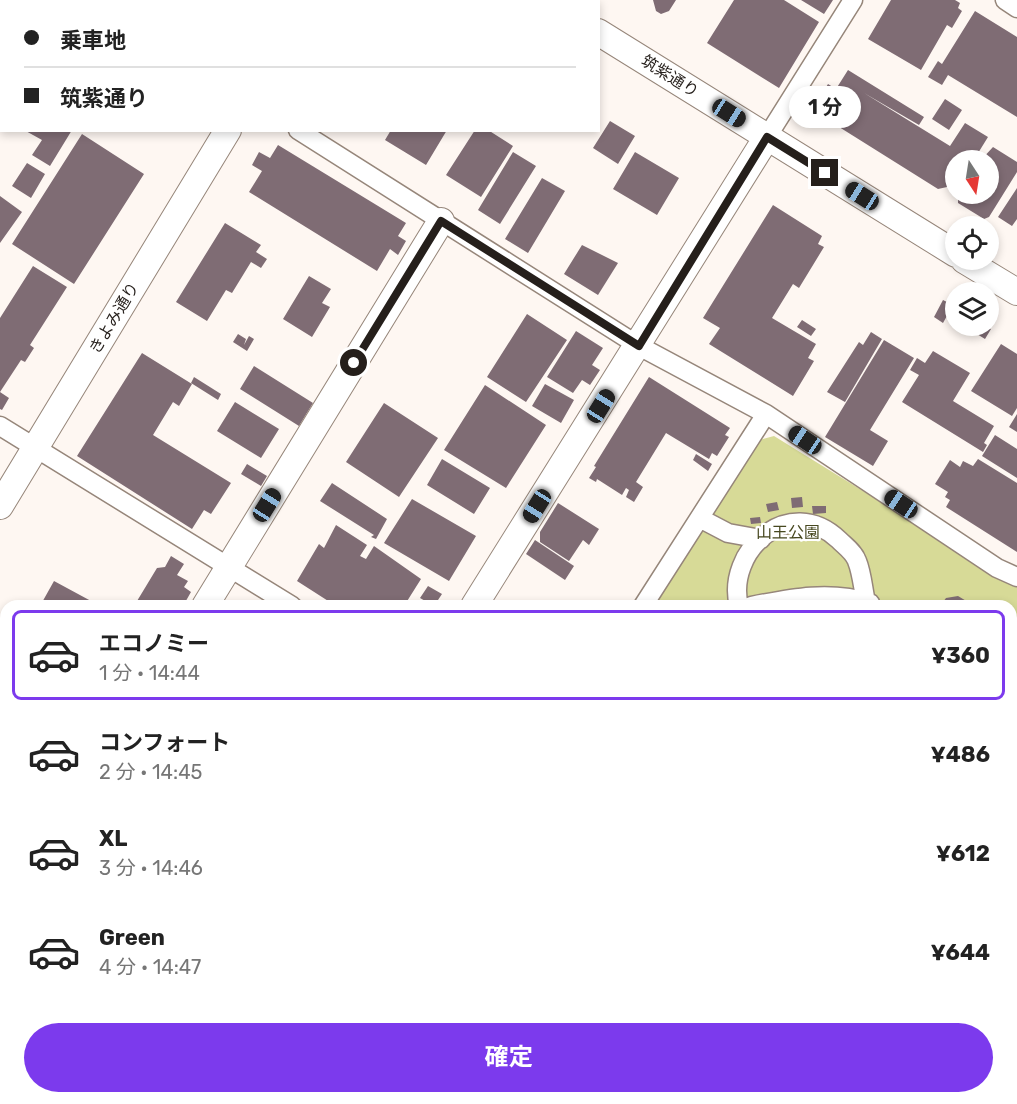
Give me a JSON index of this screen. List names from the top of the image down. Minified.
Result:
{"streets":{"street":["筑紫通り","きよみ通り"]},"parks":["山王公園"],"north":"bottom","page":{"banner":["乗車地","筑紫通り"],"bubble":"1 分","list":[{"name":"エコノミー","note":"1 分 · 14:44","value":"¥360"},{"name":"コンフォート","note":"2 分 · 14:45","value":"¥486"},{"name":"XL","note":"3 分 · 14:46","value":"¥612"},{"name":"Green","note":"4 分 · 14:47","value":"¥644"}],"buttons":"確定"}}
